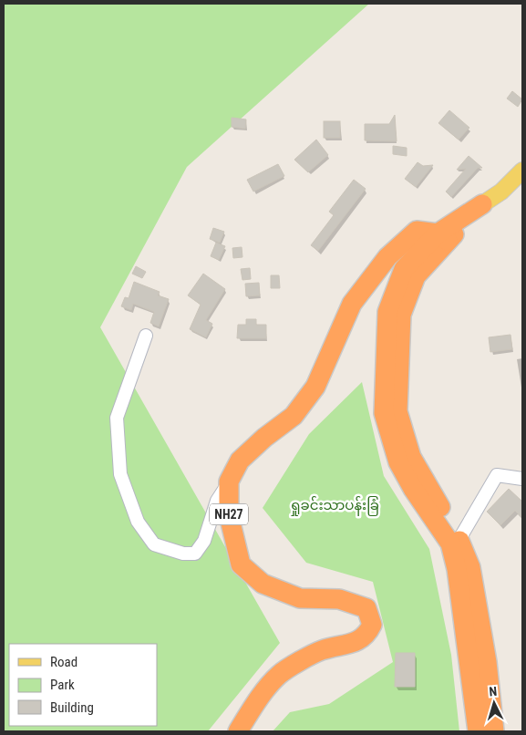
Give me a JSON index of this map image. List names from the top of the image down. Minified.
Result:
{"streets":{"highway":["NH27"]},"parks":["ရှုခင်းသာပန်းခြံ"],"legend":["Road","Park","Building"],"north":"top"}
